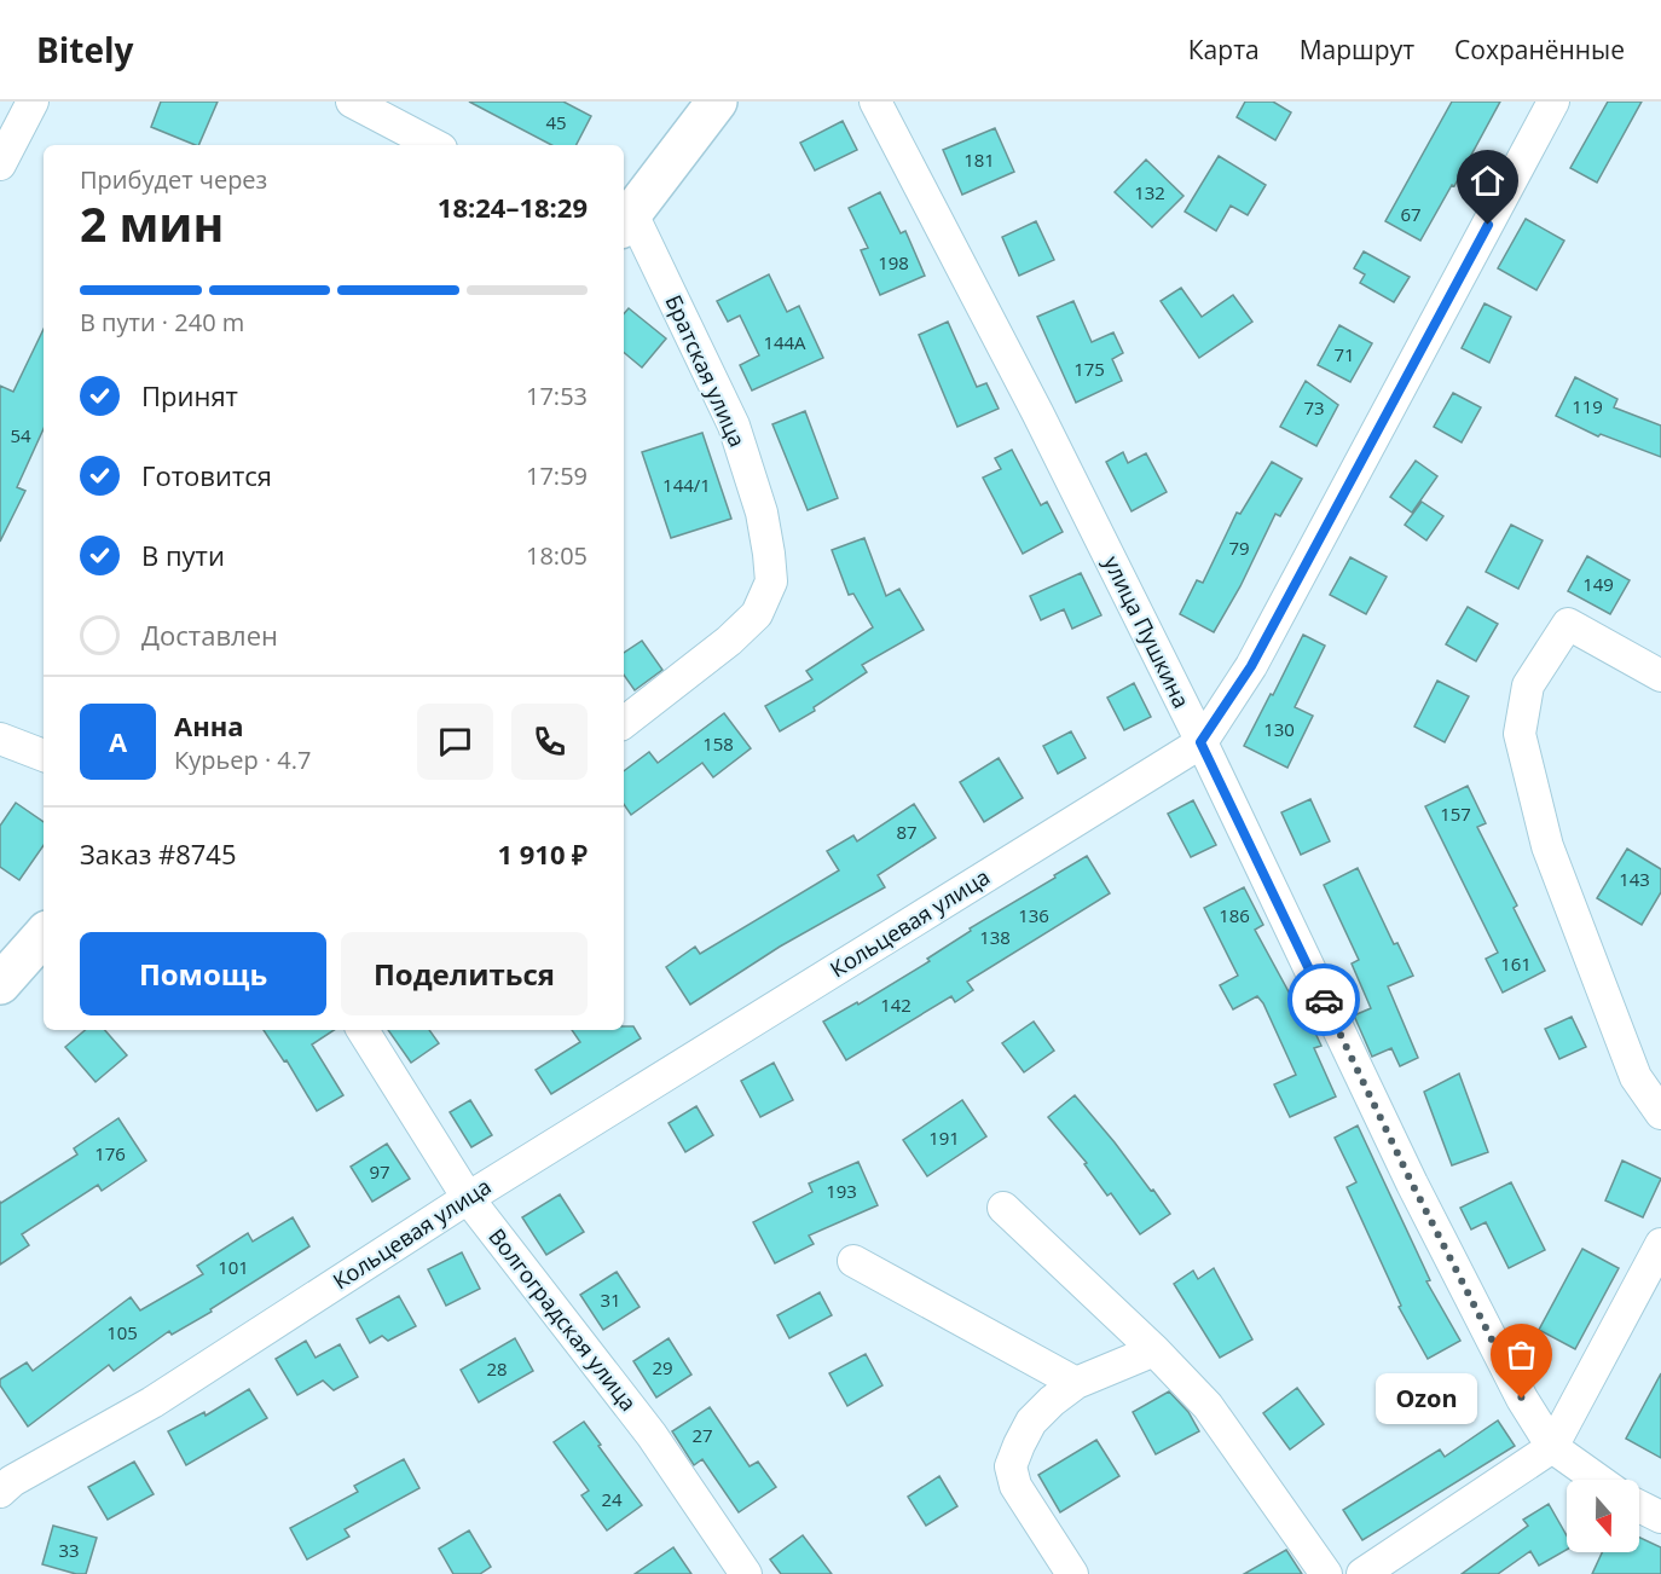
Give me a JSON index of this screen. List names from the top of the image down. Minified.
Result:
{"streets":{"main road":["Братская улица"],"street":["улица Пушкина","Кольцевая улица","Волгоградская улица"]},"crossings":[["улица Пушкина","Кольцевая улица"],["Кольцевая улица","Волгоградская улица"]],"places":["Ozon"],"house_numbers":["45","181","132","67","198","144А","71","175","119","73","54","144/1","79","149","130","158","157","87","143","136","186","138","161","142","191","176","97","193","101","31","105","29","28","27","24","33"],"north":"bottom","page":{"header":"Bitely","nav":["Карта","Маршрут","Сохранённые"],"heading":["2 мин","Прибудет через","18:24–18:29"],"panel":["Анна","Курьер · 4.7","Заказ #8745","1 910 ₽"],"bar":"В пути · 240 m","list":[["Принят","17:53"],["Готовится","17:59"],["В пути","18:05"],"Доставлен"],"round":"А","buttons":["Помощь","Поделиться"],"bubble":"Ozon"}}
